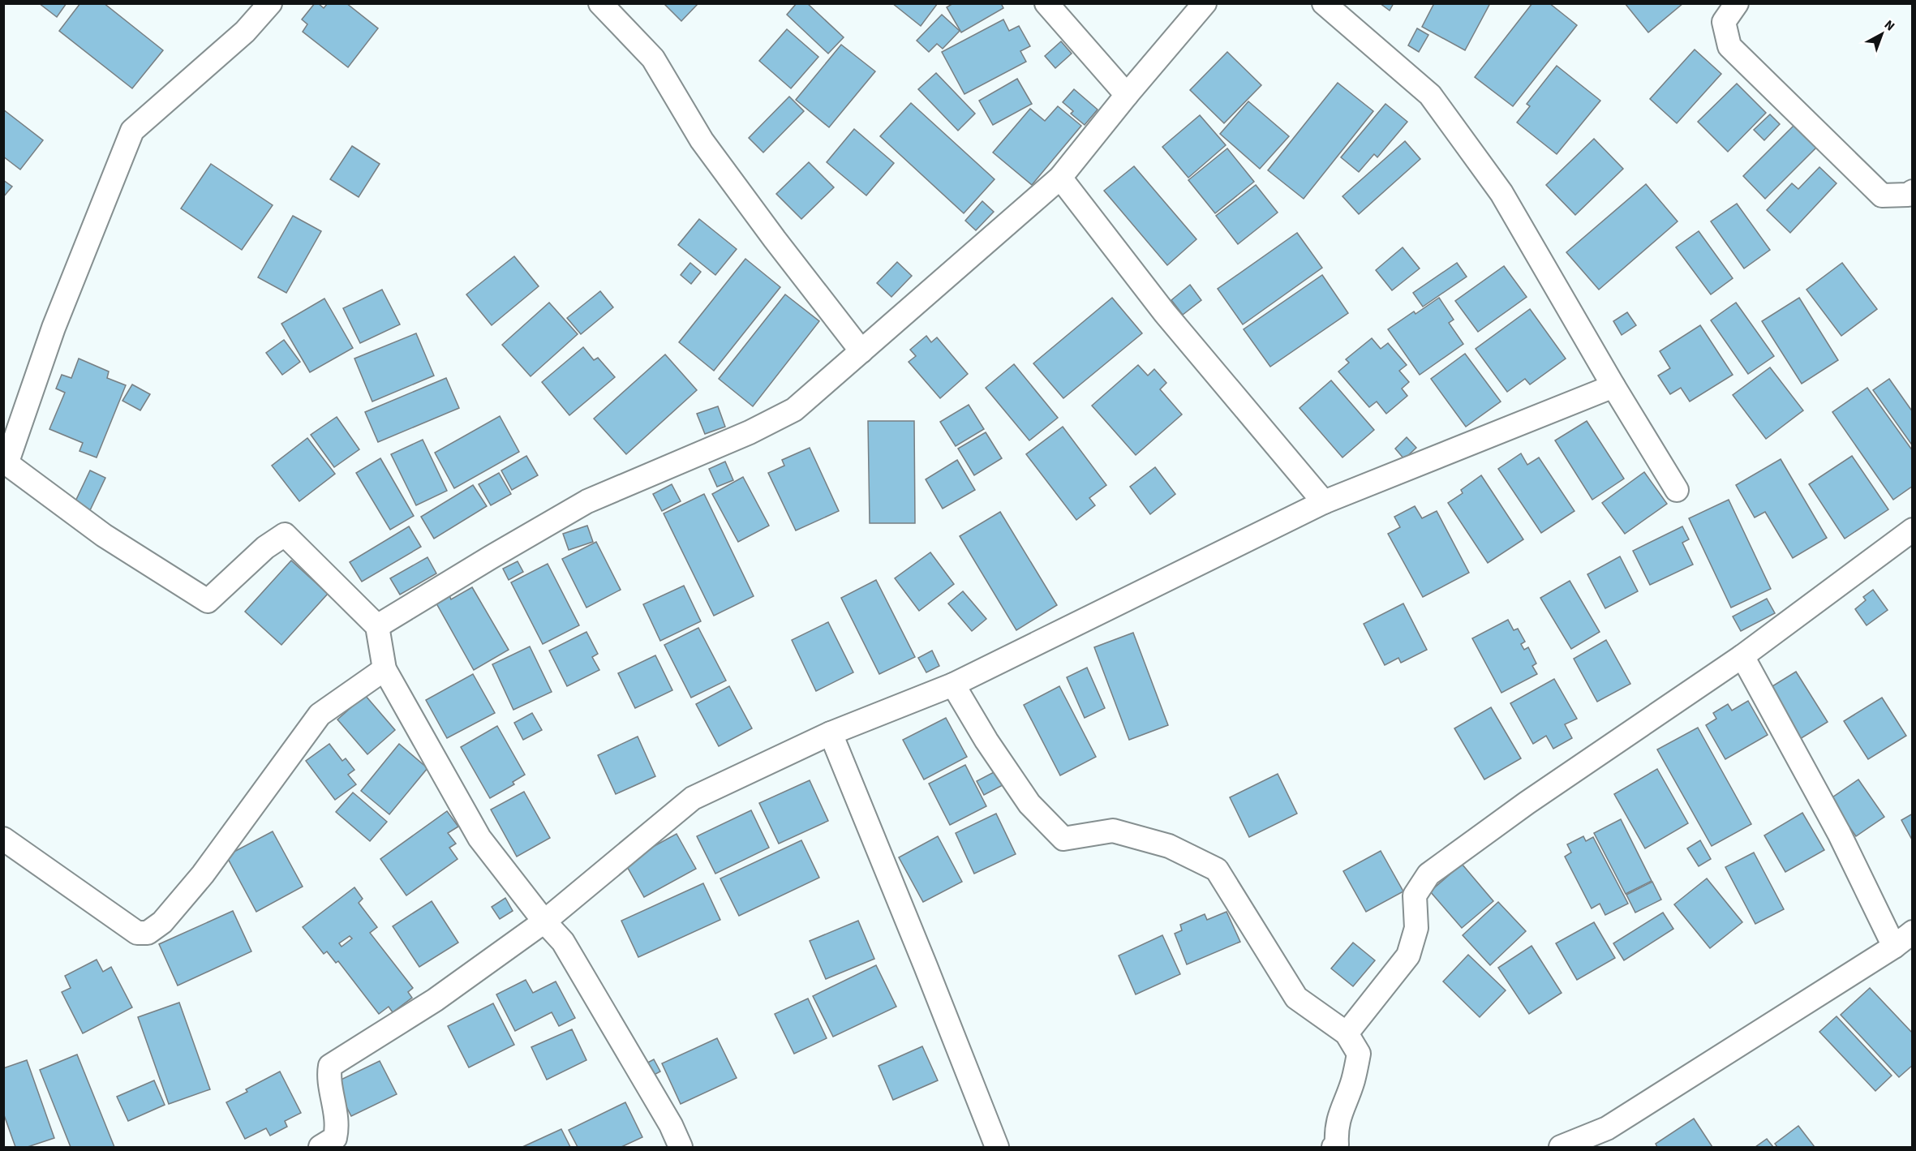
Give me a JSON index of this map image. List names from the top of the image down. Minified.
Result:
{"north":"top right"}
